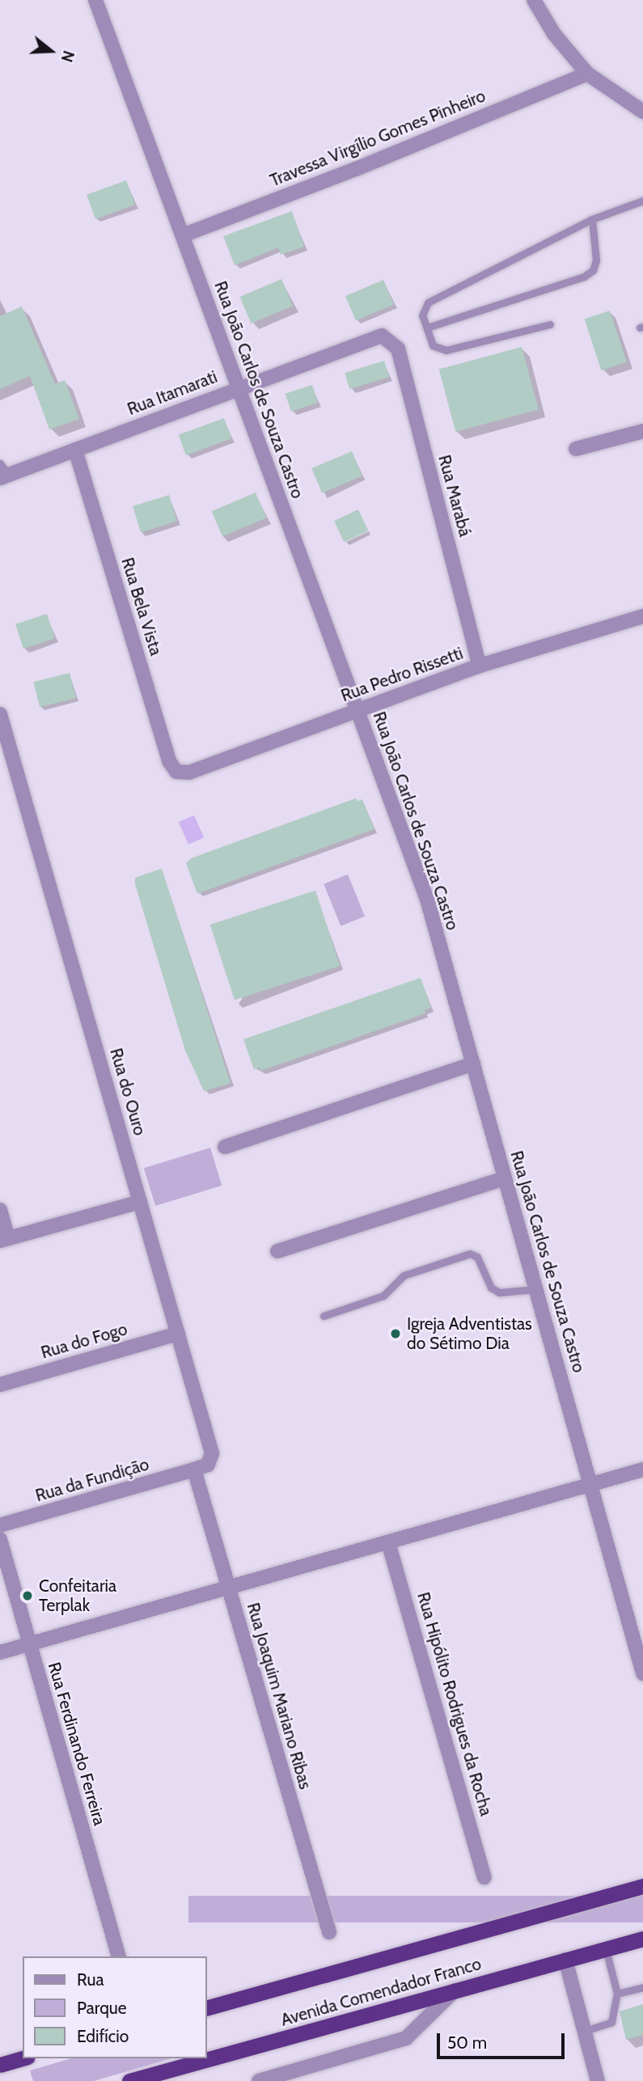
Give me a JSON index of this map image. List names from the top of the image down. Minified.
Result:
{"streets":{"highway":["Avenida Comendador Franco"],"street":["Travessa Virgílio Gomes Pinheiro","Rua João Carlos de Souza Castro","Rua Itamarati","Rua Marabá","Rua Bela Vista","Rua Pedro Rissetti","Rua do Ouro","Rua do Fogo","Rua da Fundição","Rua Joaquim Mariano Ribas","Rua Hipólito Rodrigues da Rocha","Rua Ferdinando Ferreira"]},"crossings":[["Travessa Virgílio Gomes Pinheiro","Rua João Carlos de Souza Castro"],["Rua João Carlos de Souza Castro","Rua Itamarati"],["Rua João Carlos de Souza Castro","Rua Pedro Rissetti"],["Rua Itamarati","Rua Marabá"],["Rua Itamarati","Rua Bela Vista"],["Rua Marabá","Rua Pedro Rissetti"],["Rua Bela Vista","Rua Pedro Rissetti"],["Rua do Ouro","Rua do Fogo"],["Rua do Ouro","Rua da Fundição"],["Rua do Ouro","Rua Joaquim Mariano Ribas"],["Rua da Fundição","Rua Joaquim Mariano Ribas"]],"places":["Igreja Adventistas do Sétimo Dia","Confeitaria Terplak"],"legend":["Rua","Parque","Edifício"],"scale_bar":"50 m","north":"right"}
